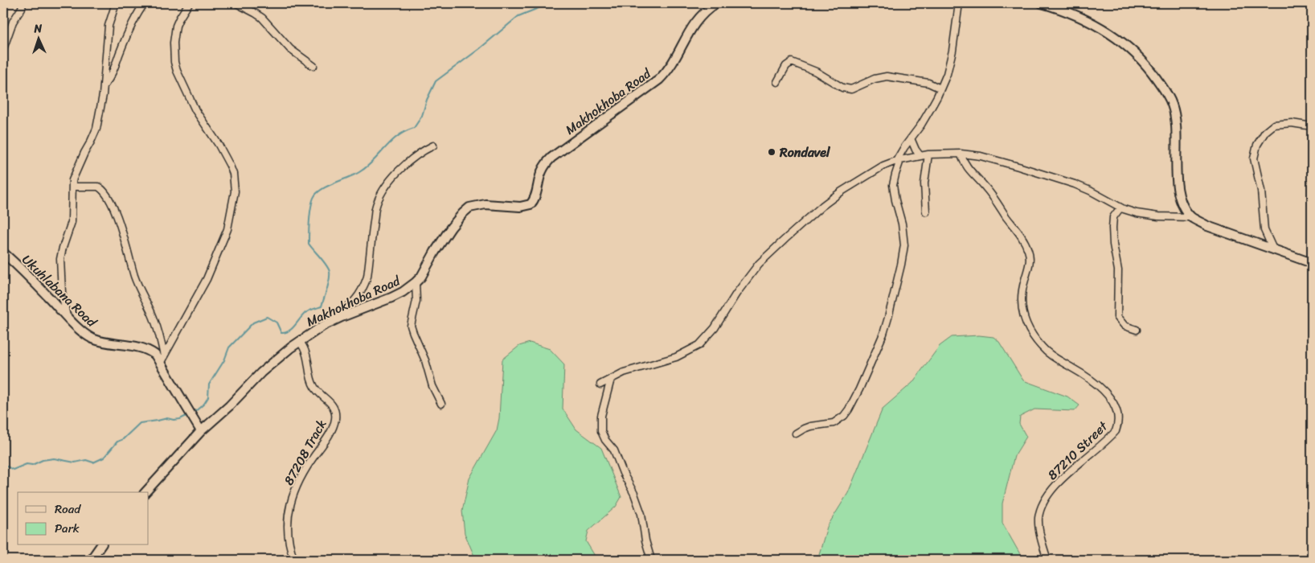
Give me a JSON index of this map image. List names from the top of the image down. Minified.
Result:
{"streets":{"street":["Makhokhoba Road","Ukuhlabana Road","87210 Street","87208 Track"]},"crossings":[["Makhokhoba Road","Ukuhlabana Road"],["Makhokhoba Road","87208 Track"]],"places":["Rondavel"],"legend":["Road","Park"],"north":"top"}
